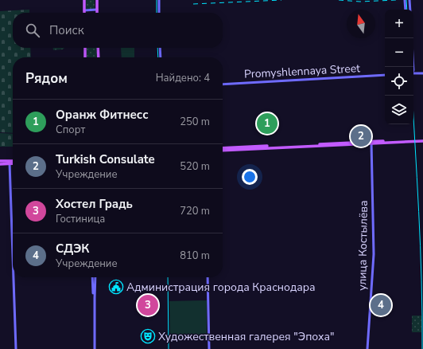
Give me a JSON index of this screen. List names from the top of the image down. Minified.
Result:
{"streets":{"main road":["Promyshlennaya Street","улица Костылёва"]},"places":{"public building":["Администрация города Краснодара"],"theatre":["Художественная галерея \"Эпоха\""]},"north":"top","page":{"map_buttons":["+","−"],"search":"Поиск","heading":["Рядом","Найдено: 4"],"list":[{"mark":"1","name":"Оранж Фитнесс","note":"Спорт","value":"250 m"},{"mark":"2","name":"Turkish Consulate","note":"Учреждение","value":"520 m"},{"mark":"3","name":"Хостел Градь","note":"Гостиница","value":"720 m"},{"mark":"4","name":"СДЭК","note":"Учреждение","value":"810 m"}],"pins":["1","2","3","4"]}}
